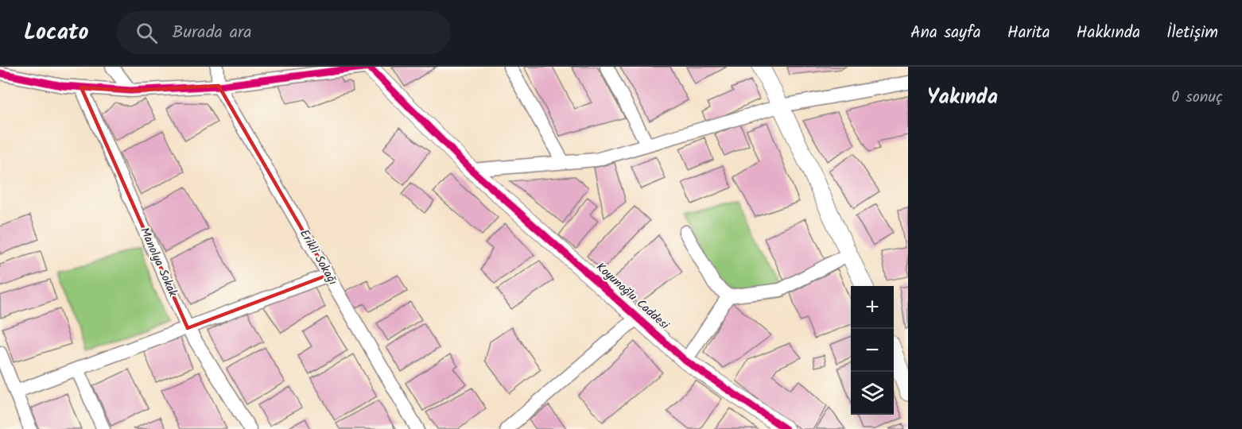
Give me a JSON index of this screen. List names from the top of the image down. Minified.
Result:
{"streets":{"street":["Erikli Sokağı","Manolya Sokak","Koyunoğlu Caddesi"]},"page":{"header":"Locato","search":"Burada ara","nav":["Ana sayfa","Harita","Hakkında","İletişim"],"heading":["Yakında","0 sonuç"],"map_buttons":["+","−"]}}
